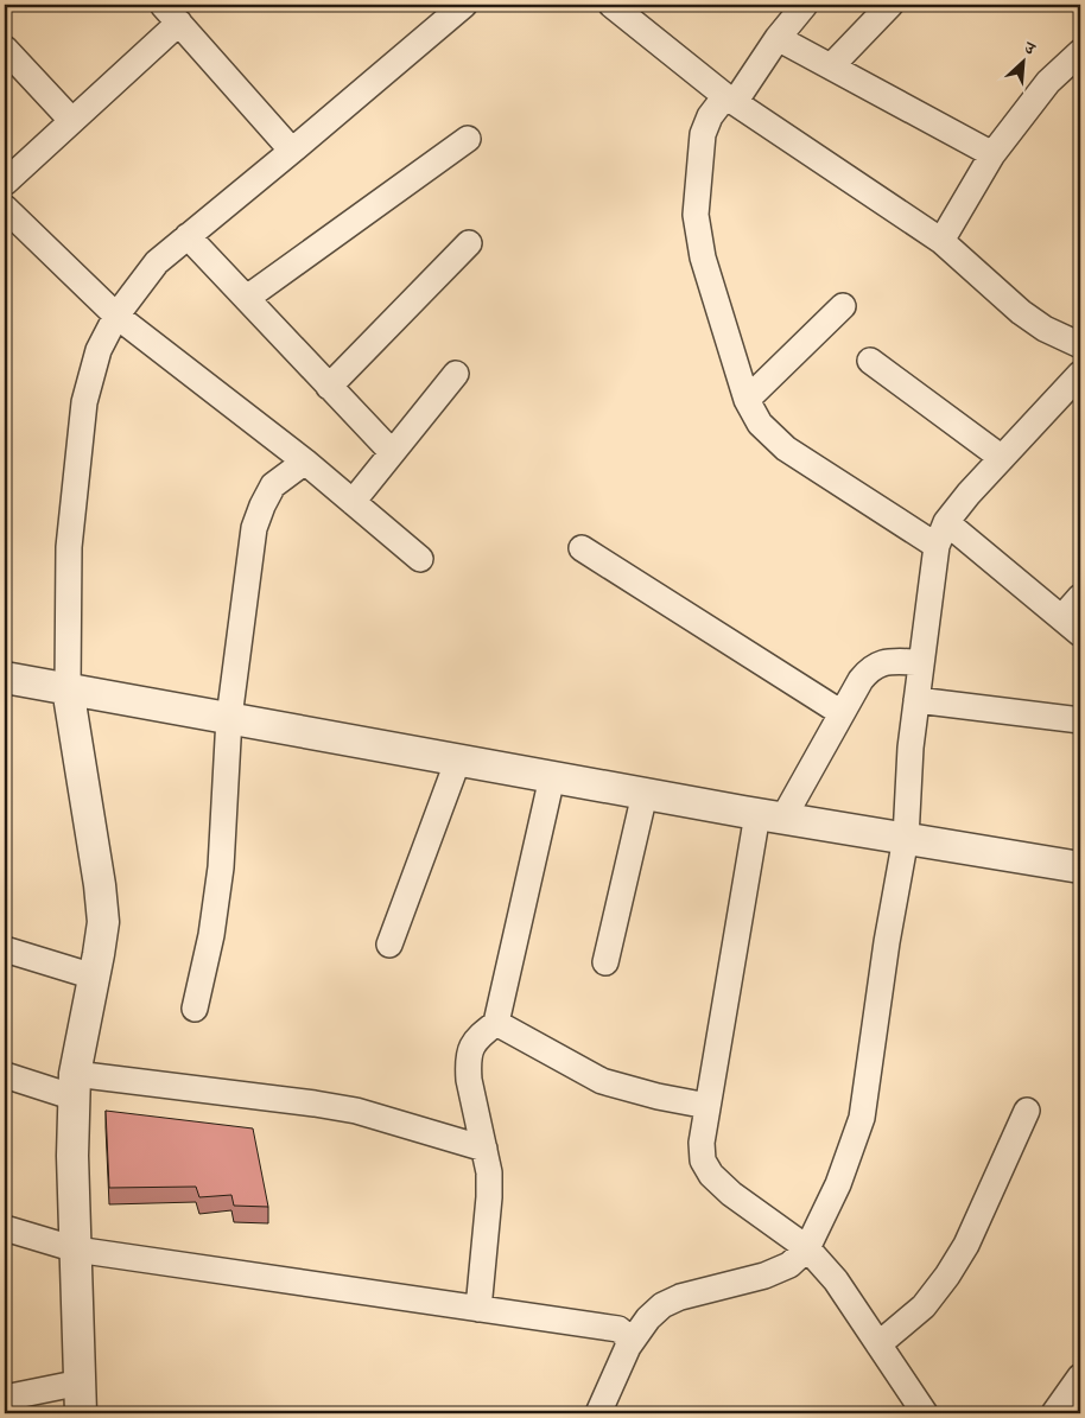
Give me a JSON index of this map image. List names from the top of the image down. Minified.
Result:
{"north":"top right"}
